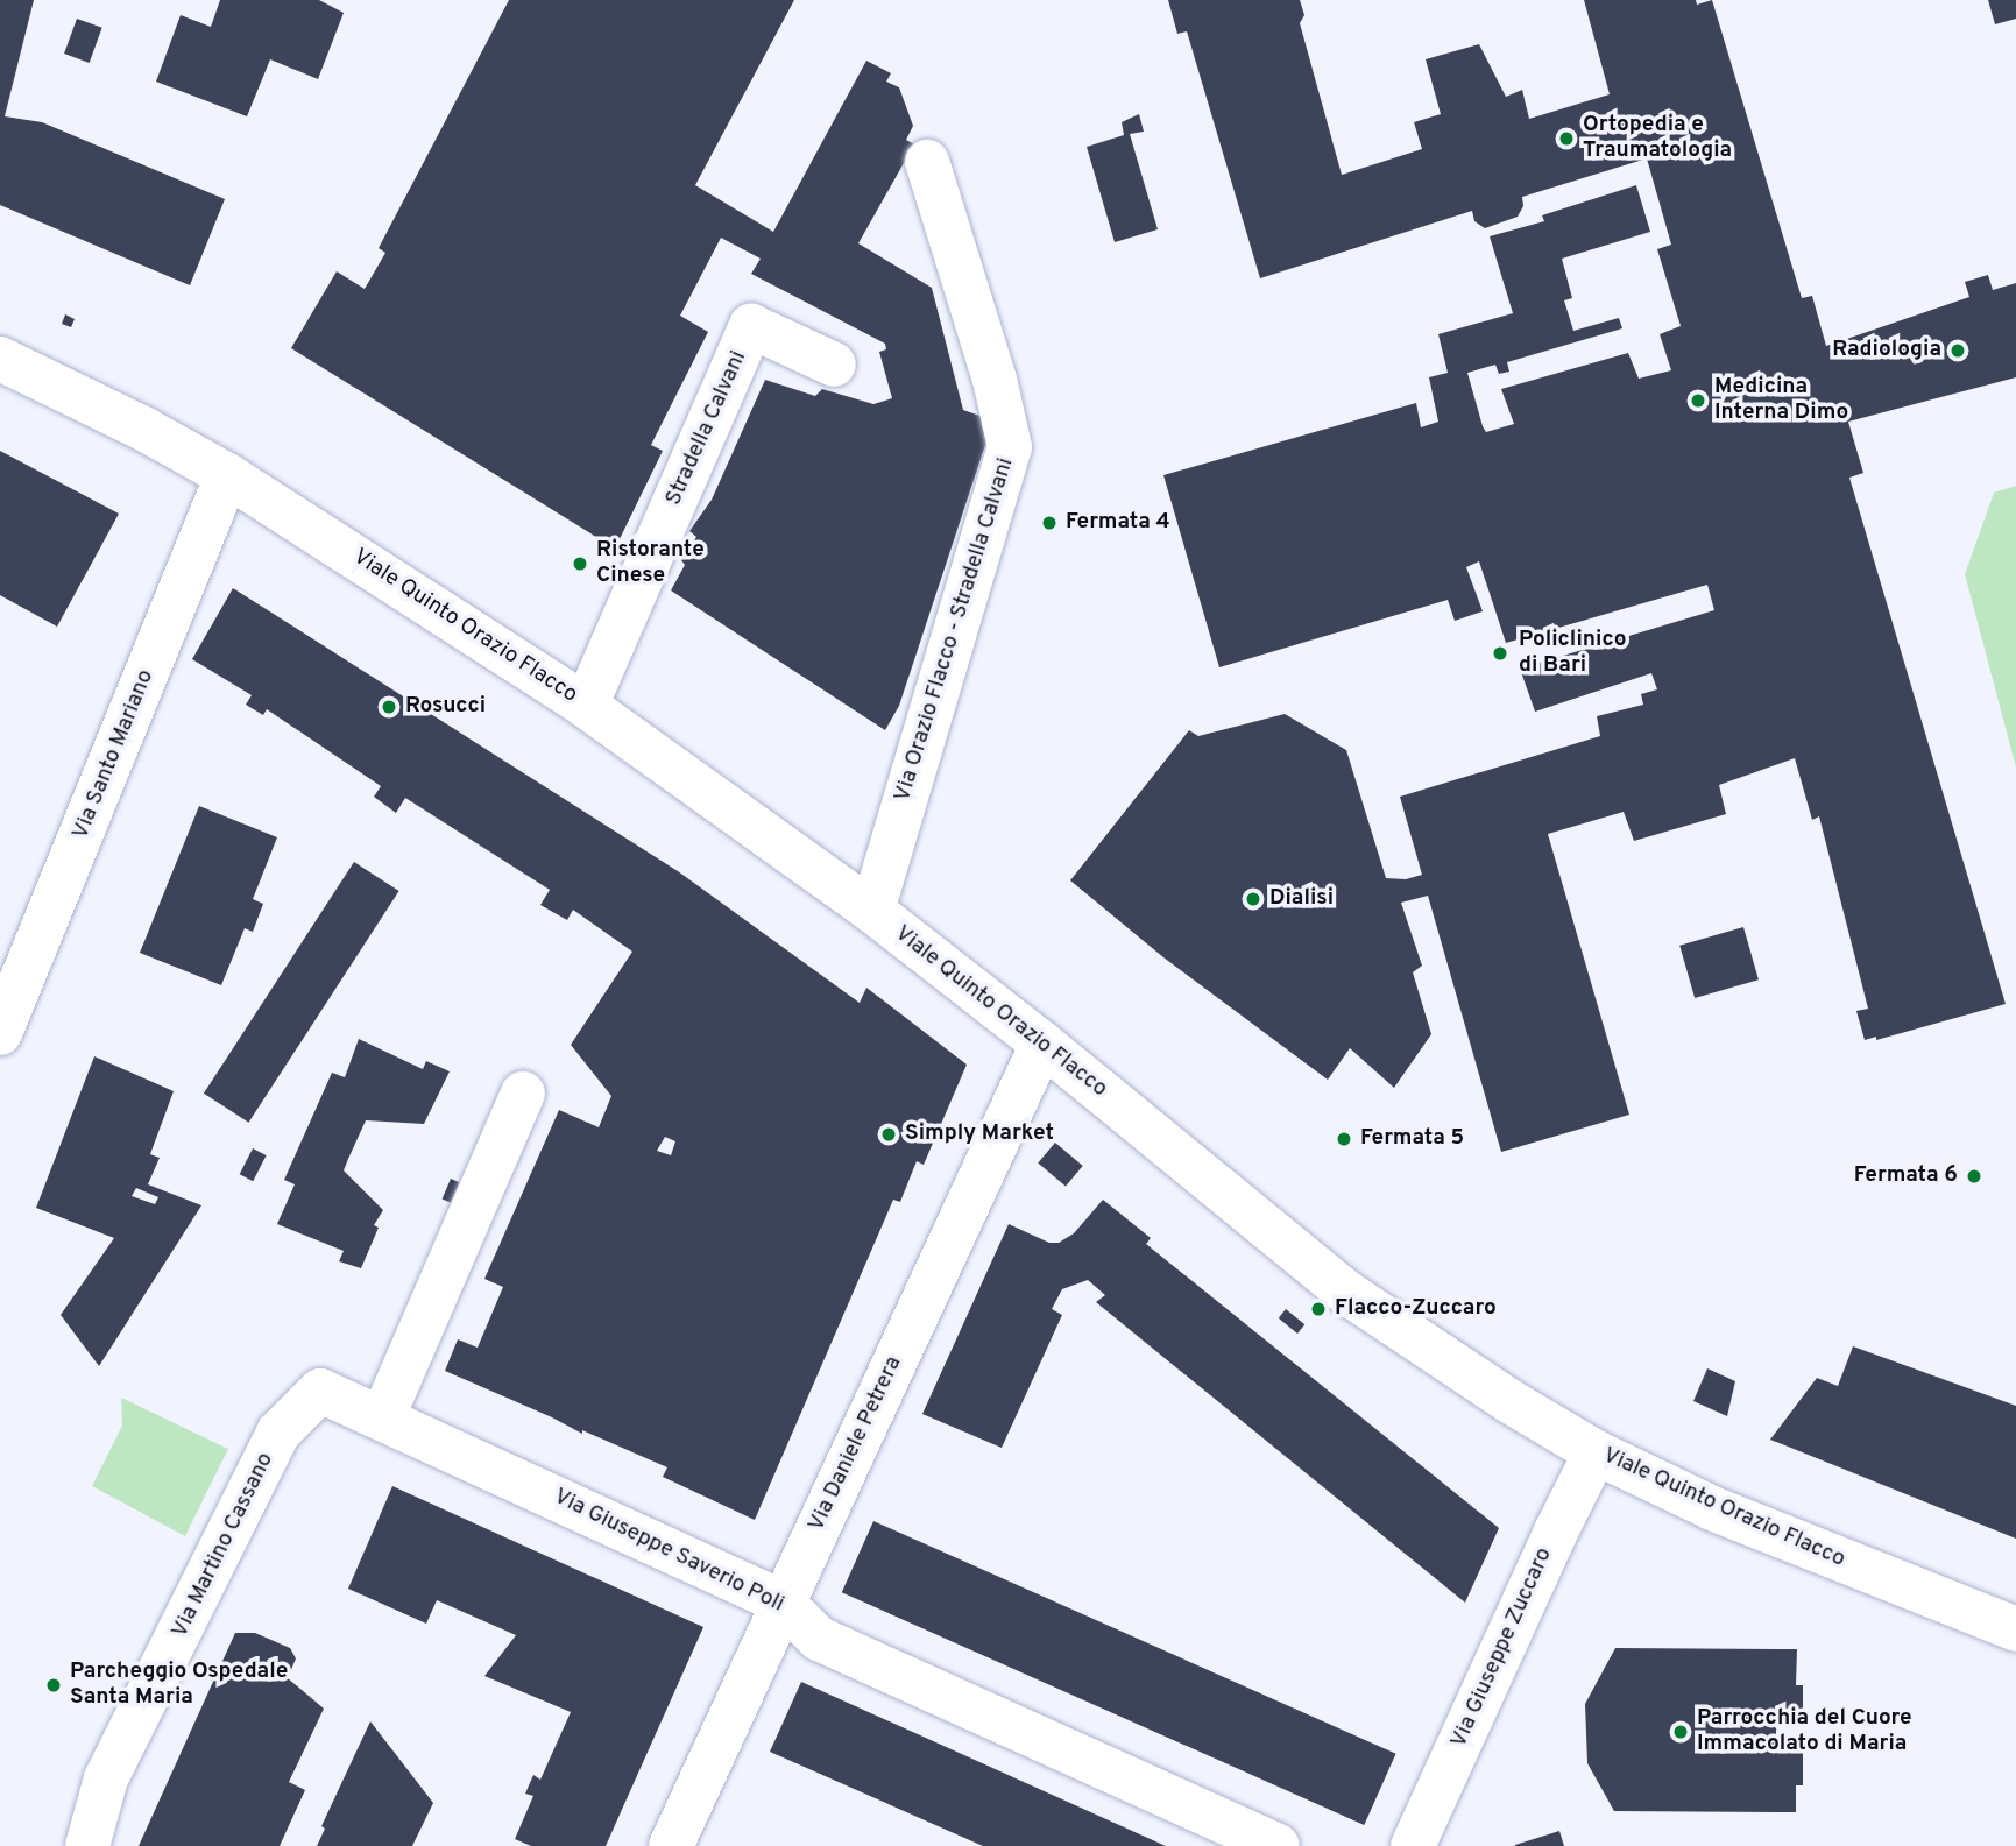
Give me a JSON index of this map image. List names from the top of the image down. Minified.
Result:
{"streets":{"street":["Stradella Calvani","Viale Quinto Orazio Flacco","Via Orazio Flacco - Stradella Calvani","Via Santo Mariano","Via Daniele Petrera","Via Martino Cassano","Via Giuseppe Saverio Poli","Via Giuseppe Zuccaro"]},"crossings":[["Stradella Calvani","Viale Quinto Orazio Flacco"],["Viale Quinto Orazio Flacco","Via Orazio Flacco - Stradella Calvani"],["Viale Quinto Orazio Flacco","Via Santo Mariano"],["Viale Quinto Orazio Flacco","Via Daniele Petrera"],["Viale Quinto Orazio Flacco","Via Giuseppe Zuccaro"],["Via Daniele Petrera","Via Giuseppe Saverio Poli"],["Via Martino Cassano","Via Giuseppe Saverio Poli"]],"places":["Ortopedia e Traumatologia","Radiologia","Medicina Interna Dimo","Fermata 4","Ristorante Cinese","Policlinico di Bari","Rosucci","Dialisi","Simply Market","Fermata 5","Fermata 6","Flacco-Zuccaro","Parcheggio Ospedale Santa Maria","Parrocchia del Cuore Immacolato di Maria"]}
